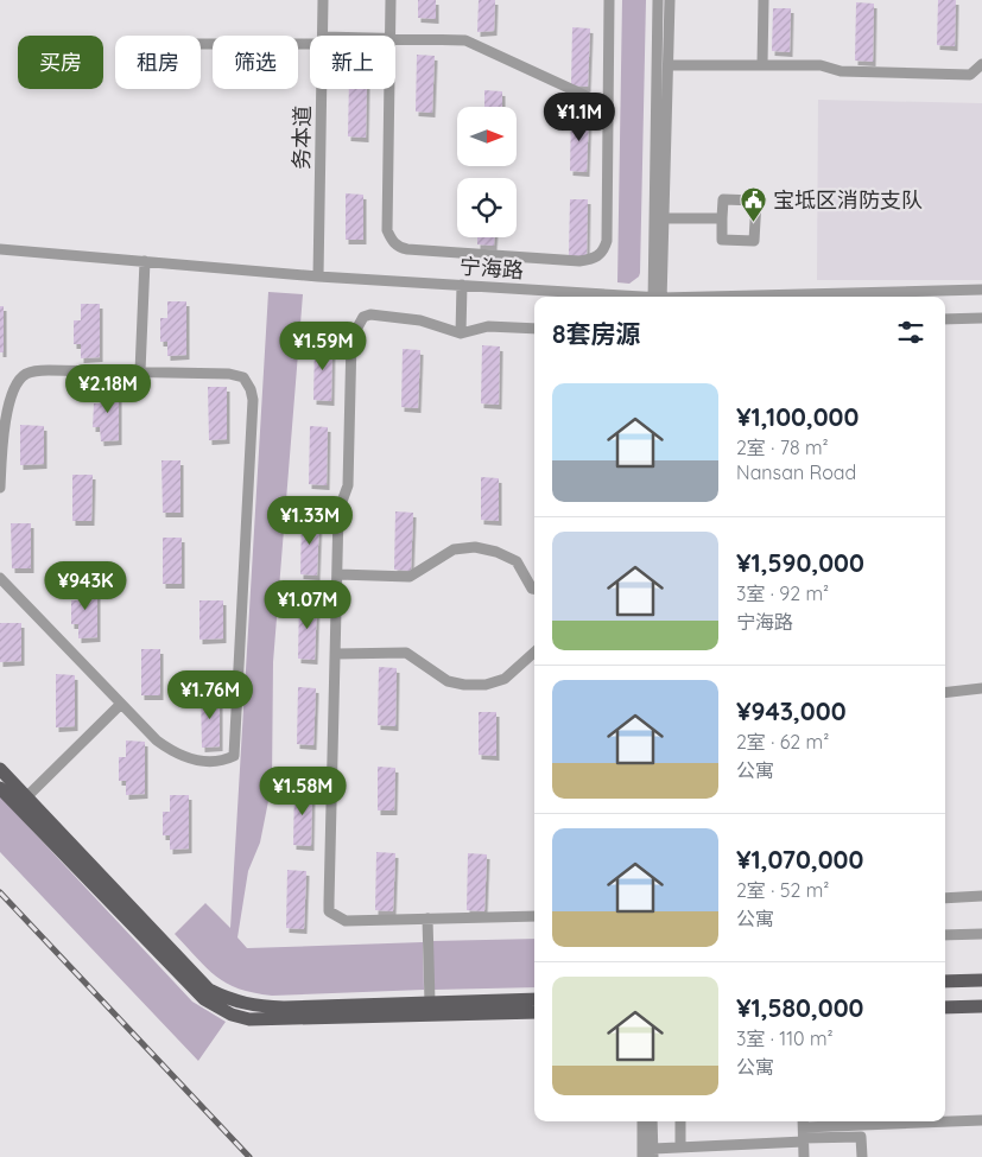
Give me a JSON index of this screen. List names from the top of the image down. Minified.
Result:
{"streets":{"street":["务本道","宁海路"]},"crossings":[["务本道","宁海路"]],"places":{"public building":["宝坻区消防支队"]},"north":"right","page":{"chip":["买房","租房","筛选","新上"],"price":["¥1.1M","¥1.59M","¥2.18M","¥1.33M","¥943K","¥1.07M","¥1.76M","¥1.58M"],"heading":"8套房源","list":[{"name":"¥1,100,000","note":"2室 · 78 m² · Nansan Road"},{"name":"¥1,590,000","note":"3室 · 92 m² · 宁海路"},{"name":"¥943,000","note":"2室 · 62 m² · 公寓"},{"name":"¥1,070,000","note":"2室 · 52 m² · 公寓"},{"name":"¥1,580,000","note":"3室 · 110 m² · 公寓"}]}}
